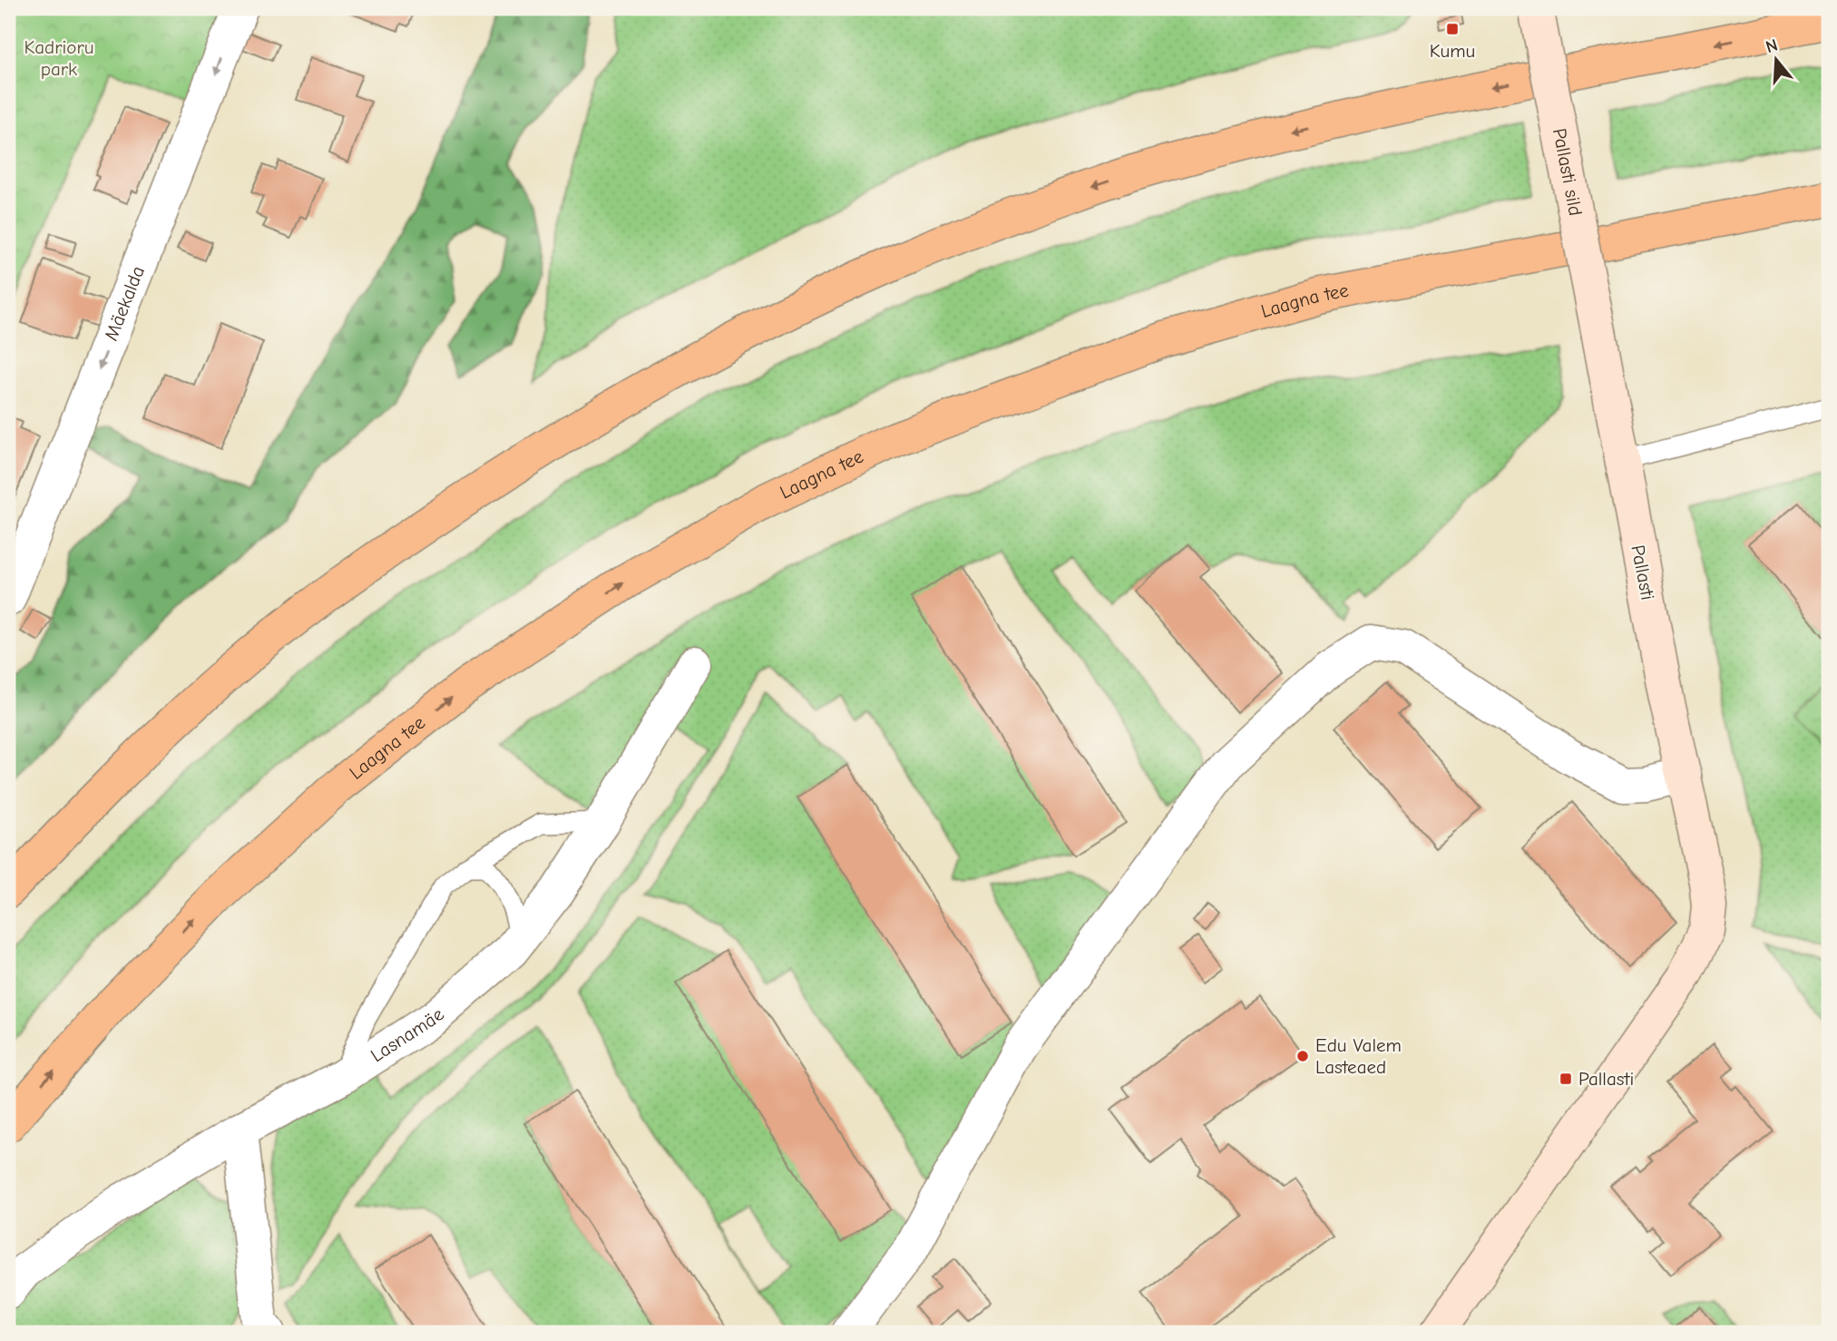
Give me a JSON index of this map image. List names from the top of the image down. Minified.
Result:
{"streets":{"main road":["Laagna tee"],"street":["Pallasti sild","Mäekalda","Pallasti","Lasnamäe"]},"crossings":[["Pallasti sild","Pallasti"]],"one_way":["Mäekalda"],"parks":["Kadrioru park"],"places":{"transit":["Kumu","Pallasti"],"other":["Edu Valem Lasteaed"]},"north":"top"}
